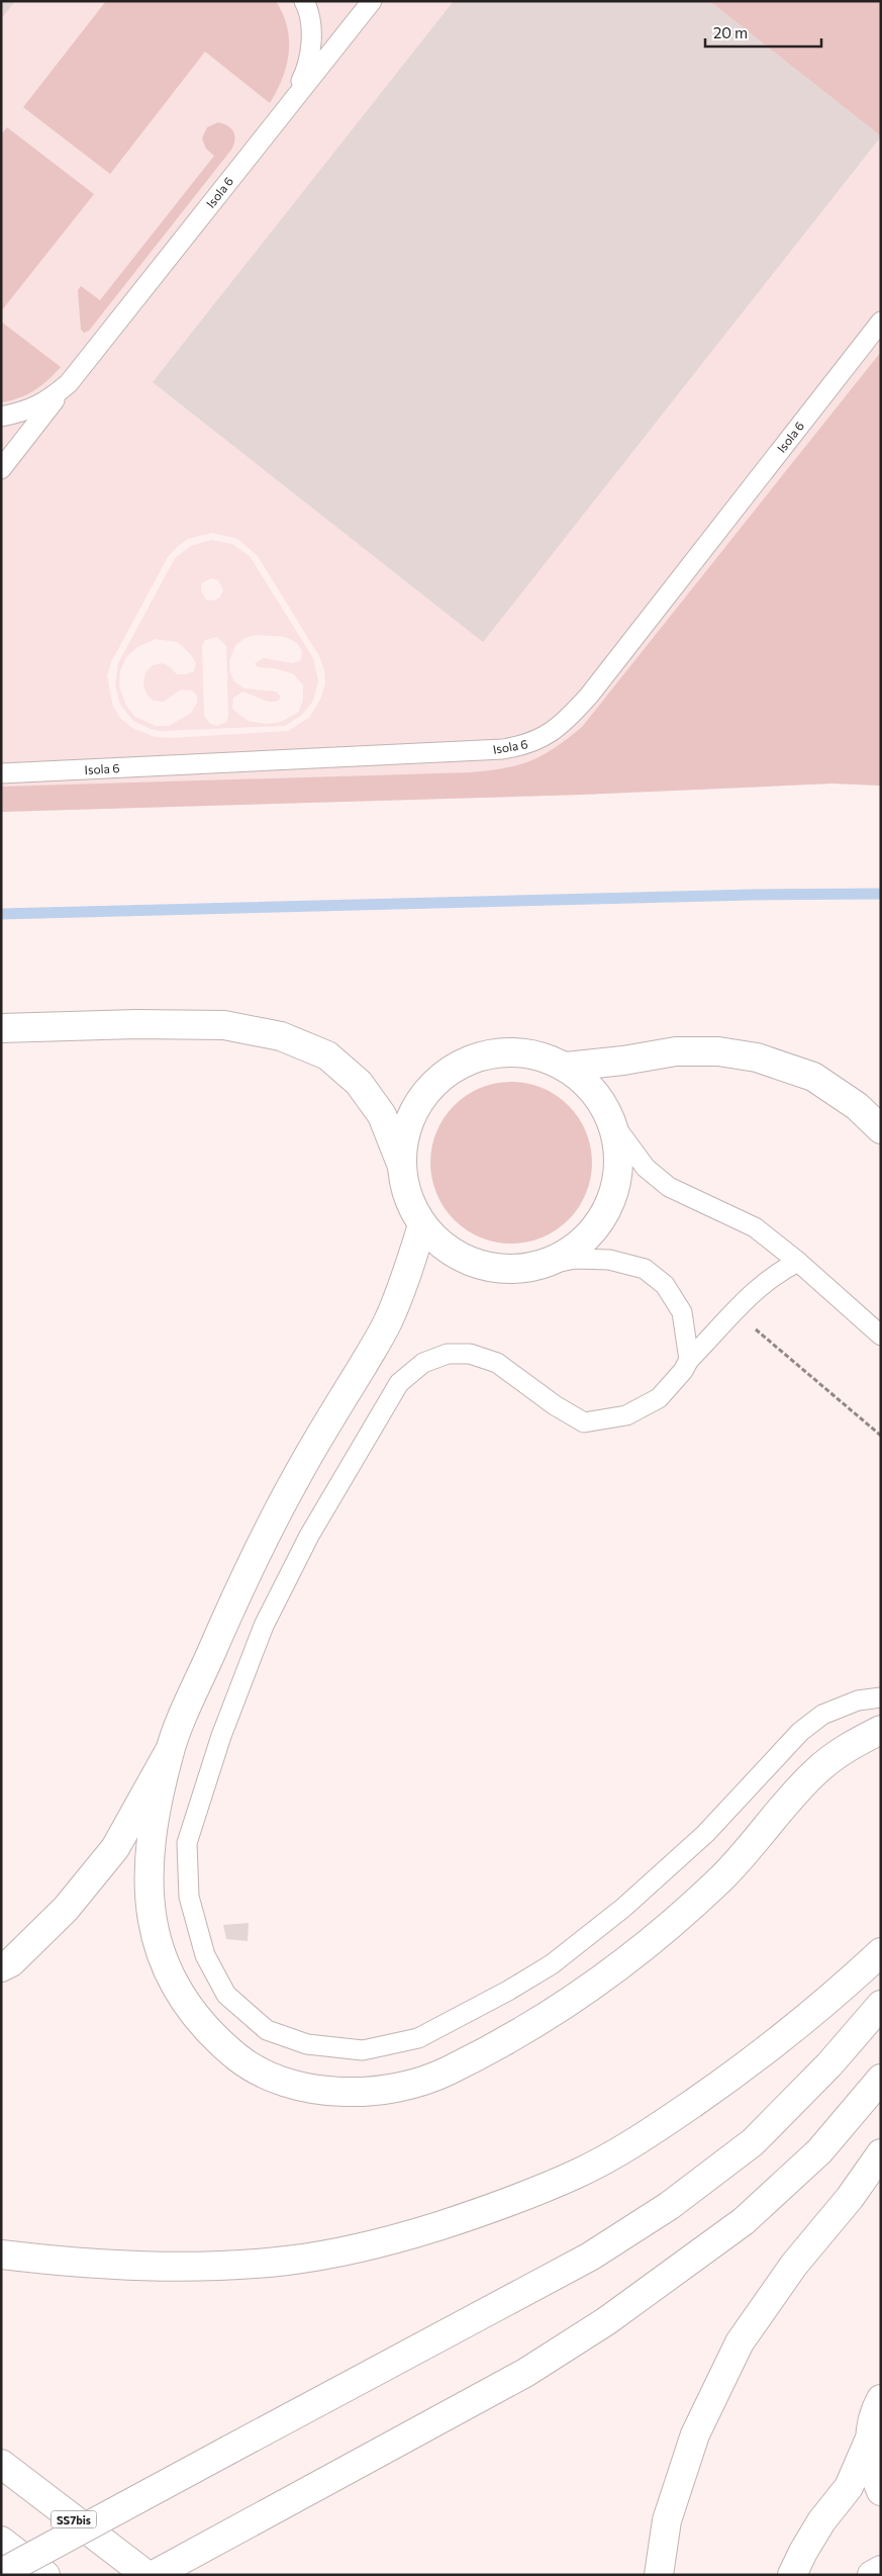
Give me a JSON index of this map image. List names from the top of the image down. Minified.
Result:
{"streets":{"main road":["SS7bis"],"lane":["Isola 6"]},"scale_bar":"20 m"}
